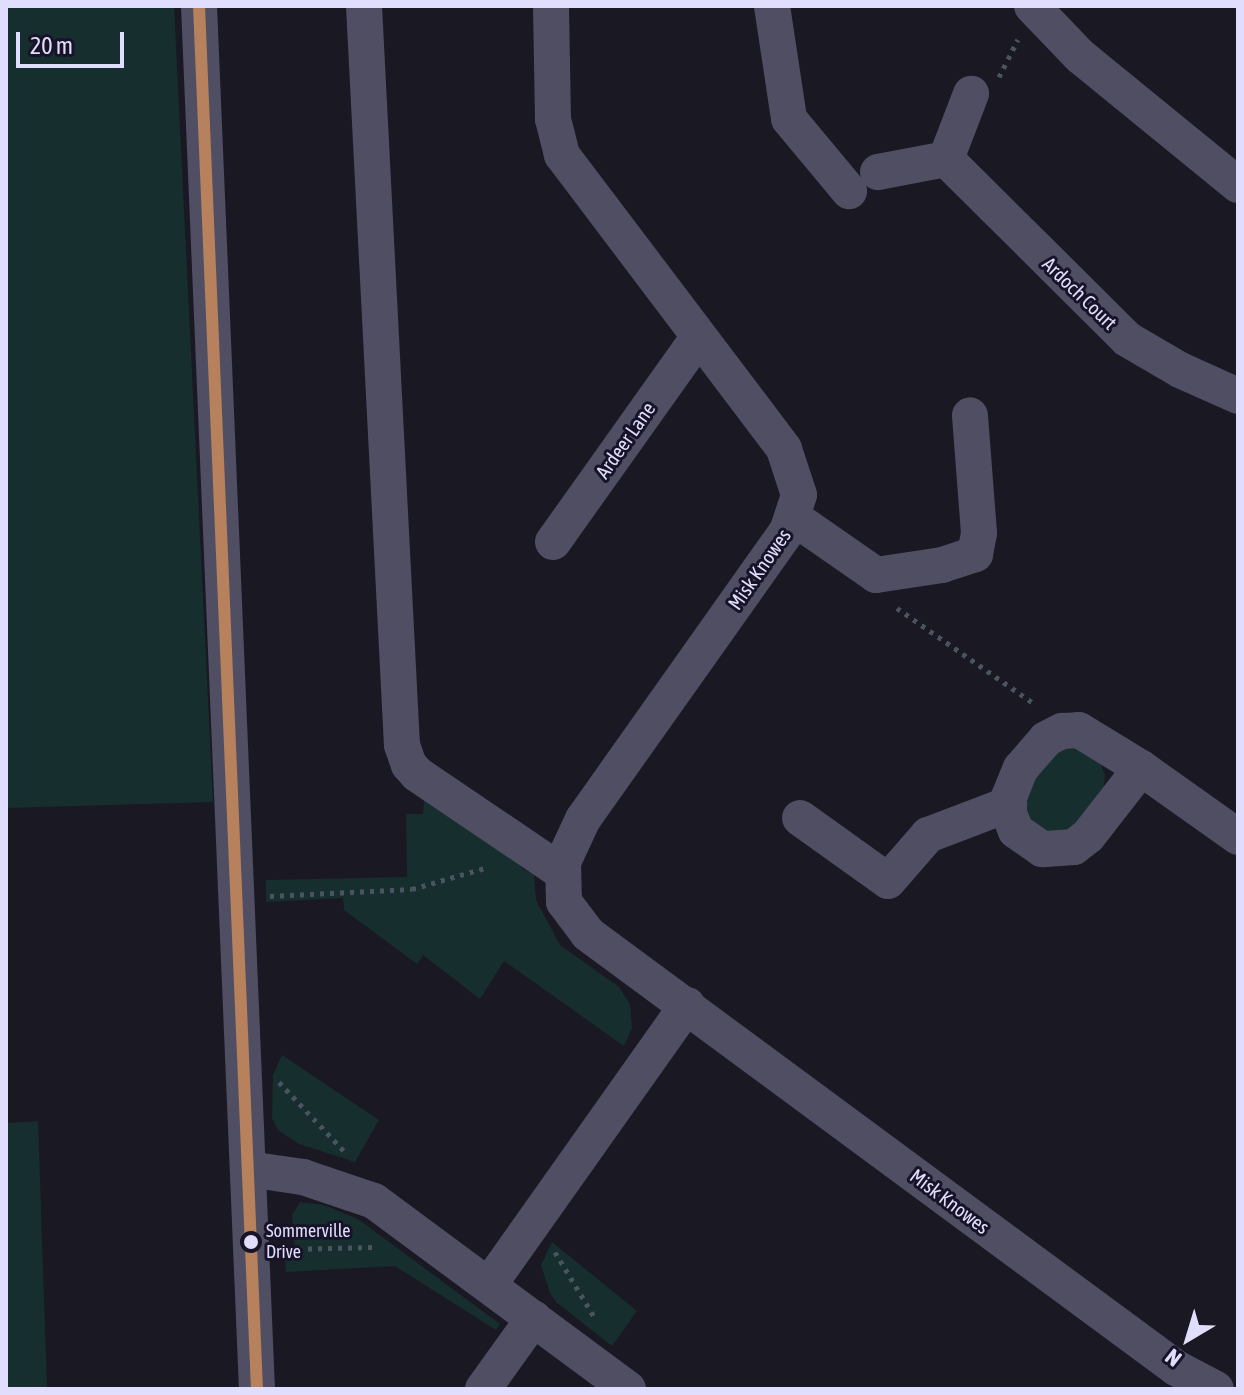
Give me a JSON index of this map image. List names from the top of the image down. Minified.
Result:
{"streets":{"street":["Ardoch Court","Ardeer Lane","Misk Knowes"]},"crossings":[["Ardeer Lane","Misk Knowes"]],"places":["Sommerville Drive"],"scale_bar":"20 m","north":"bottom left"}
